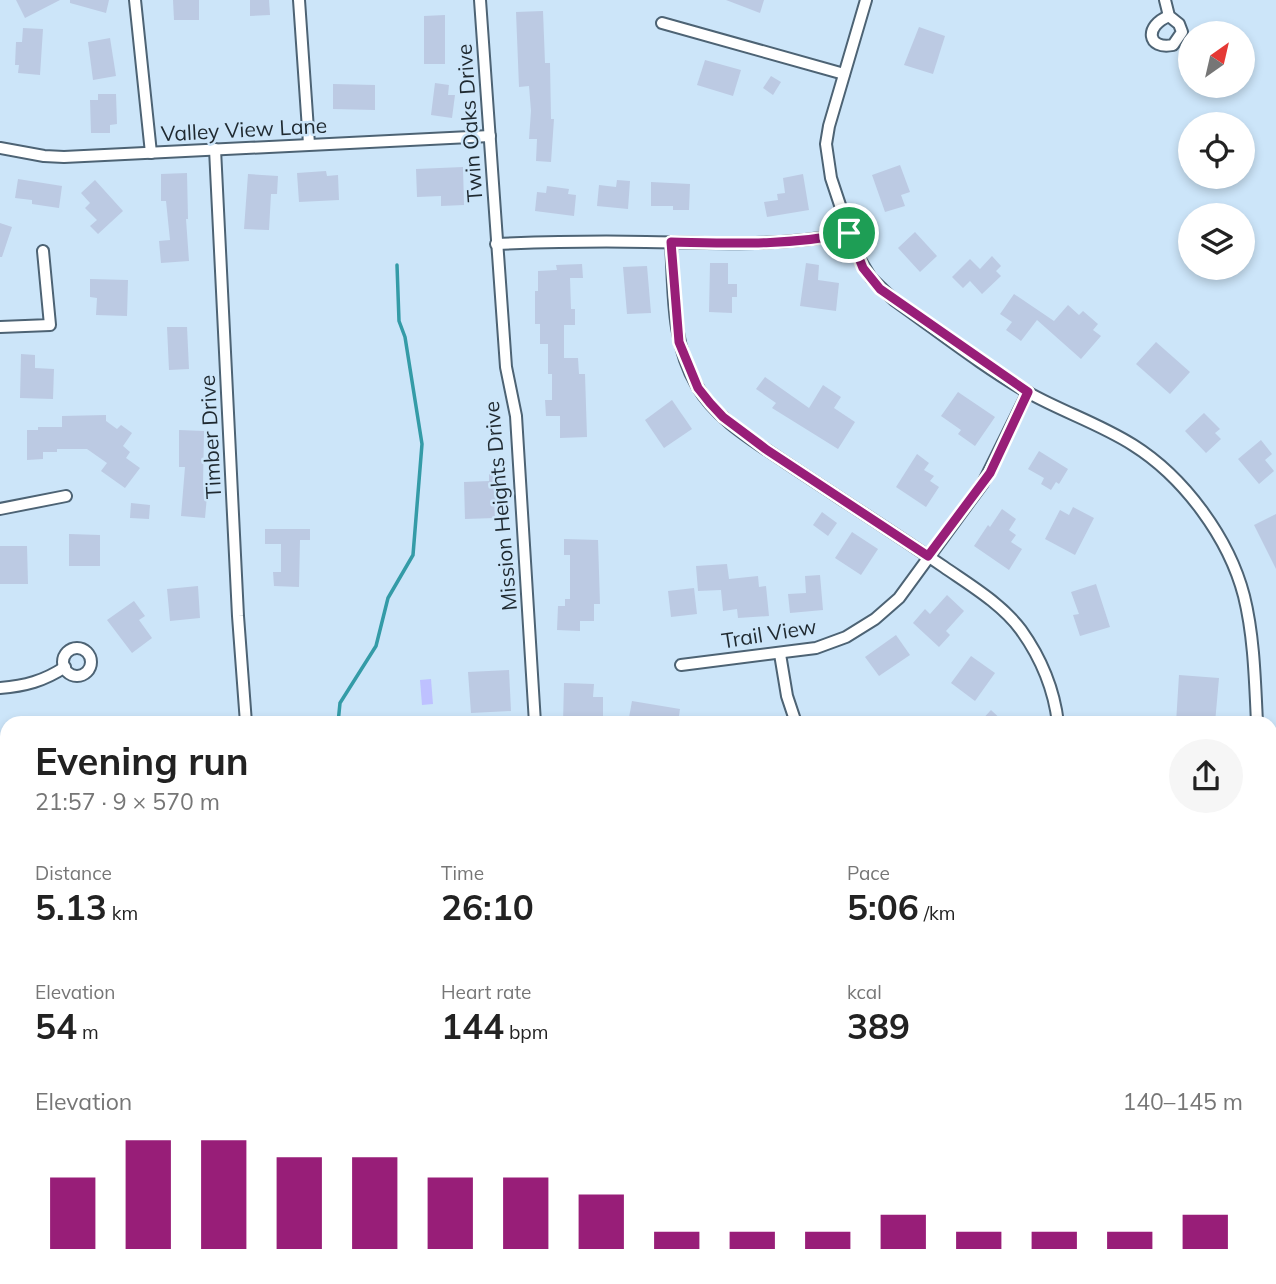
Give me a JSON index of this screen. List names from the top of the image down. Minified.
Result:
{"streets":{"street":["Twin Oaks Drive","Valley View Lane","Timber Drive","Mission Heights Drive","Trail View"]},"crossings":[["Twin Oaks Drive","Valley View Lane"],["Twin Oaks Drive","Mission Heights Drive"],["Valley View Lane","Timber Drive"]],"north":"top right","page":{"heading":["Evening run","21:57 · 9 × 570 m"],"stats":[["Distance","5.13 km"],["Time","26:10"],["Pace","5:06 /km"],["Elevation","54 m"],["Heart rate","144 bpm"],["kcal","389"]],"chart":["Elevation","140–145 m"]}}
